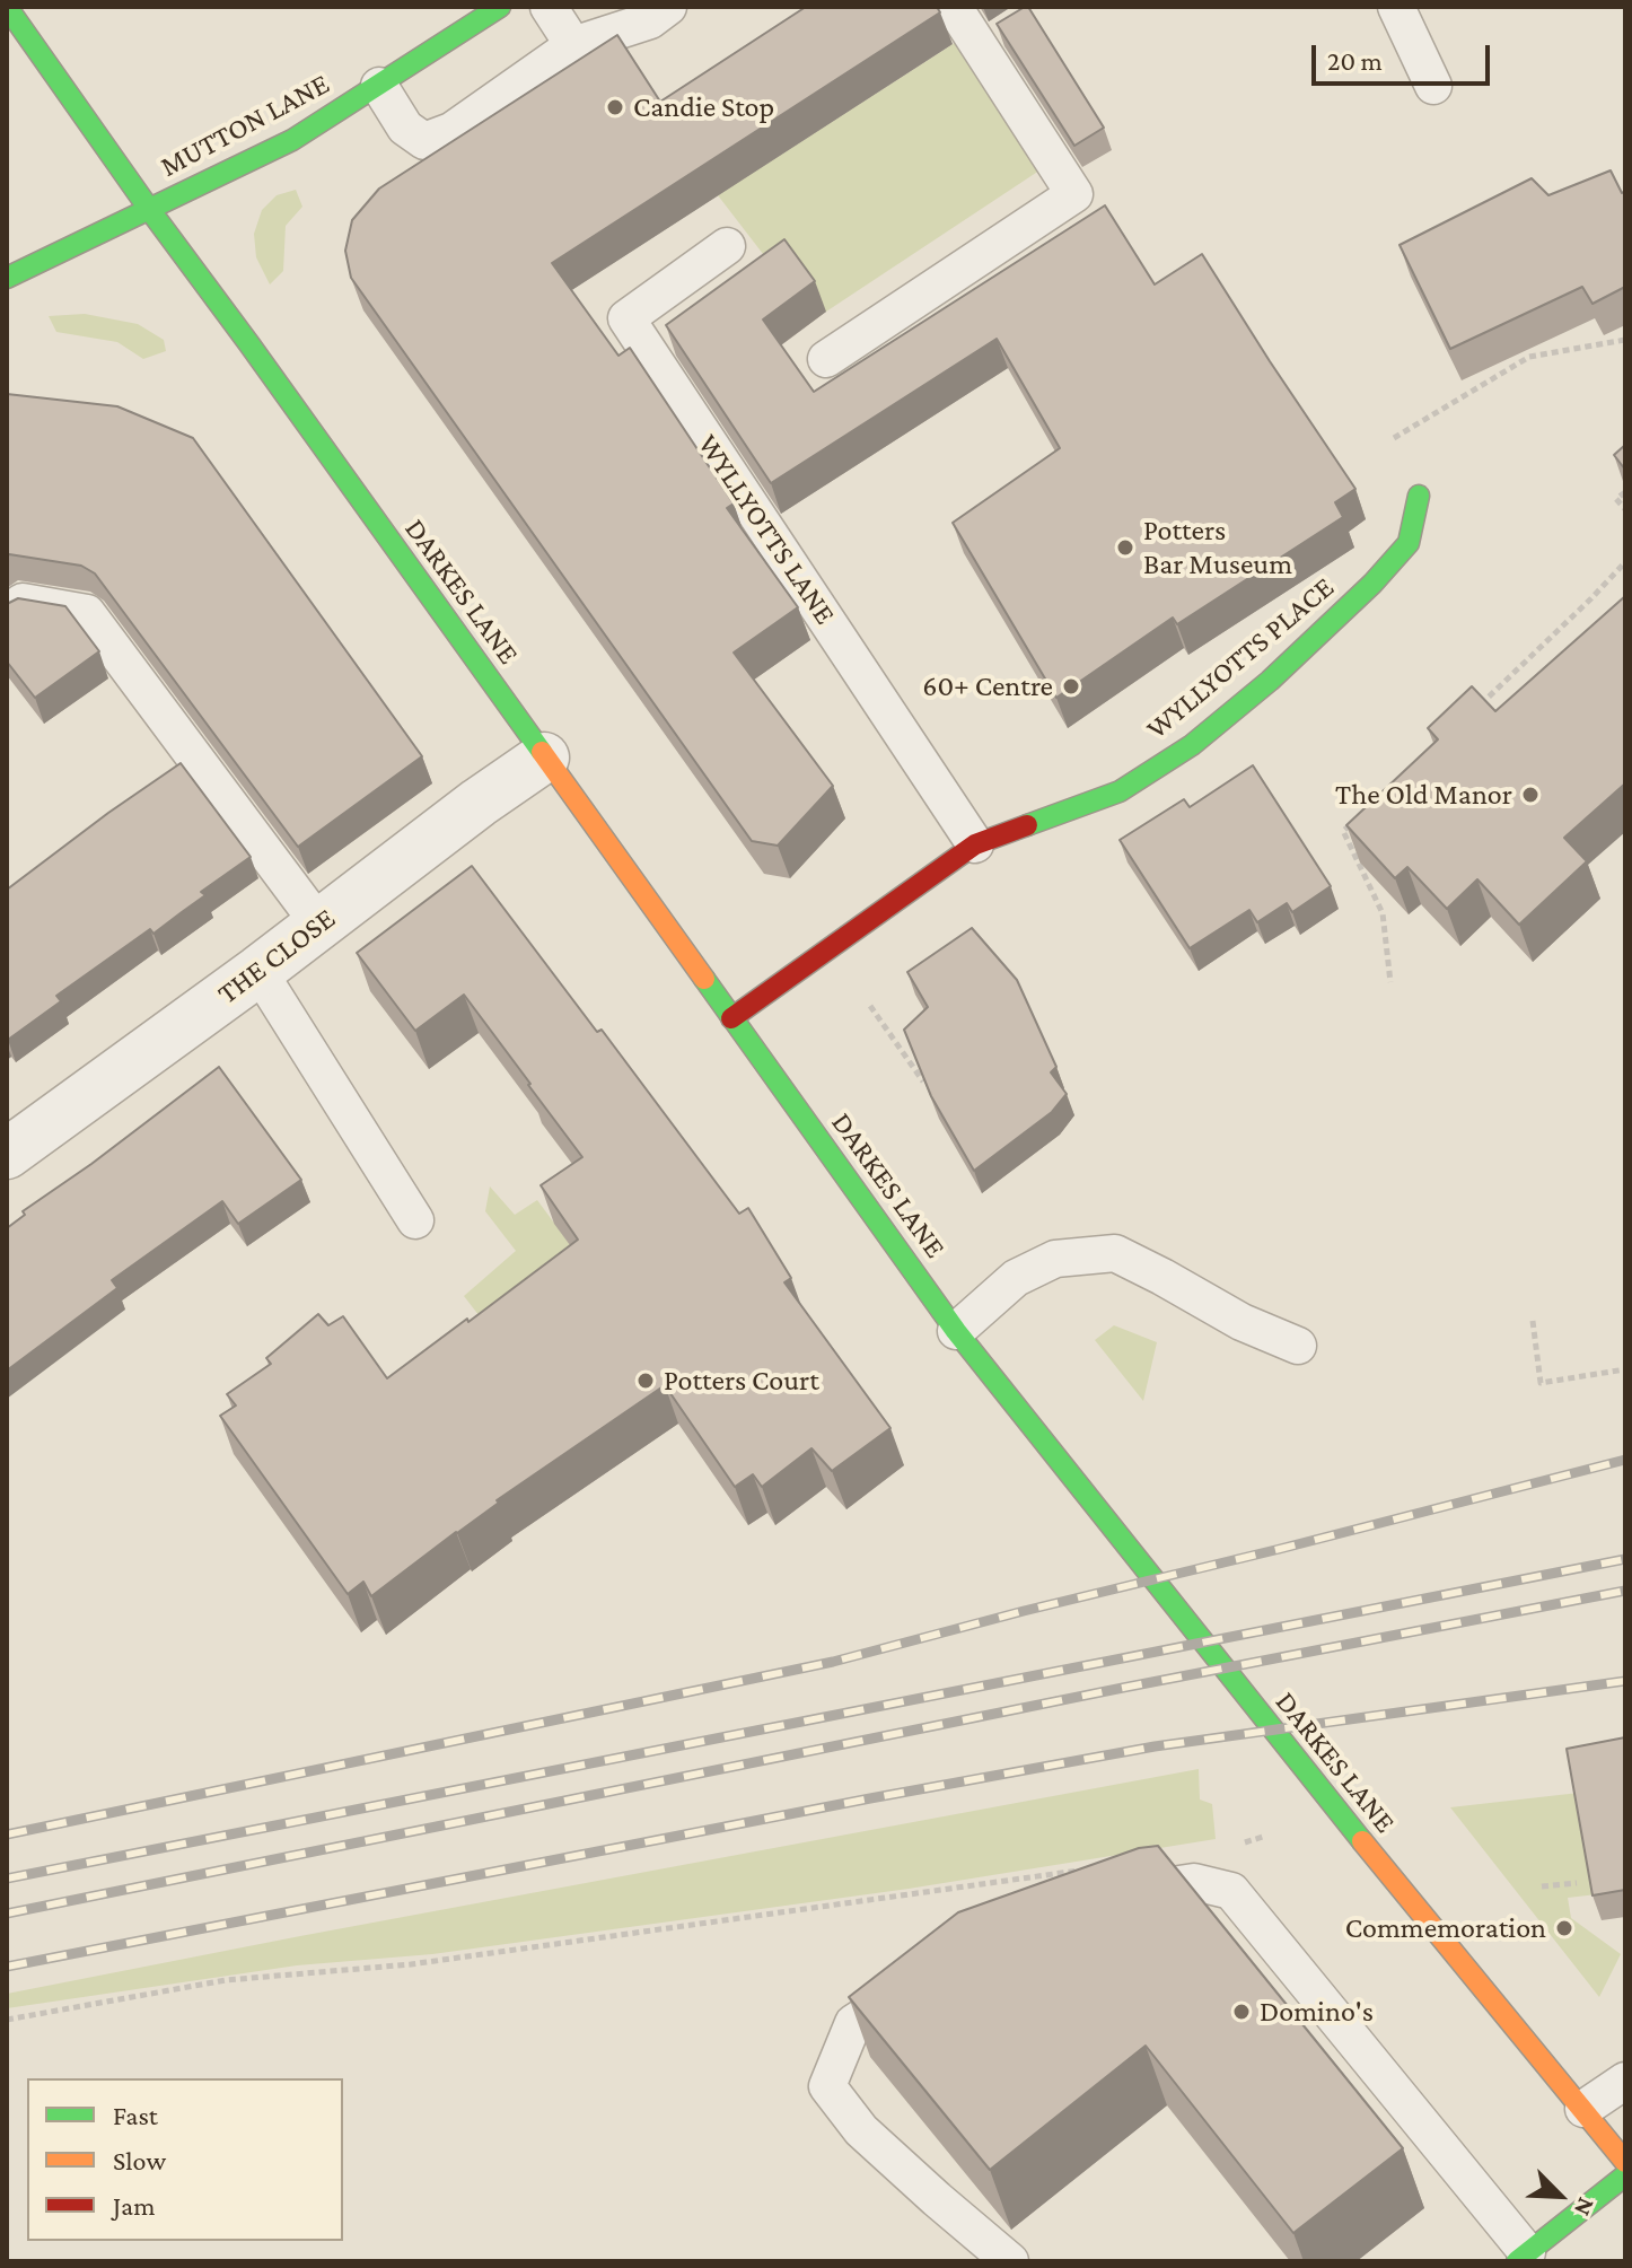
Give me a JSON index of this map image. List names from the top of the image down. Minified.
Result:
{"streets":{"street":["MUTTON LANE","DARKES LANE","WYLLYOTTS PLACE","THE CLOSE"],"lane":["WYLLYOTTS LANE"]},"crossings":[["MUTTON LANE","DARKES LANE"],["WYLLYOTTS LANE","WYLLYOTTS PLACE"],["DARKES LANE","WYLLYOTTS PLACE"],["DARKES LANE","THE CLOSE"]],"places":["Candie Stop","Potters Bar Museum","60+ Centre","The Old Manor","Potters Court","Commemoration","Domino's"],"legend":["Fast","Slow","Jam"],"scale_bar":"20 m","north":"bottom right"}
